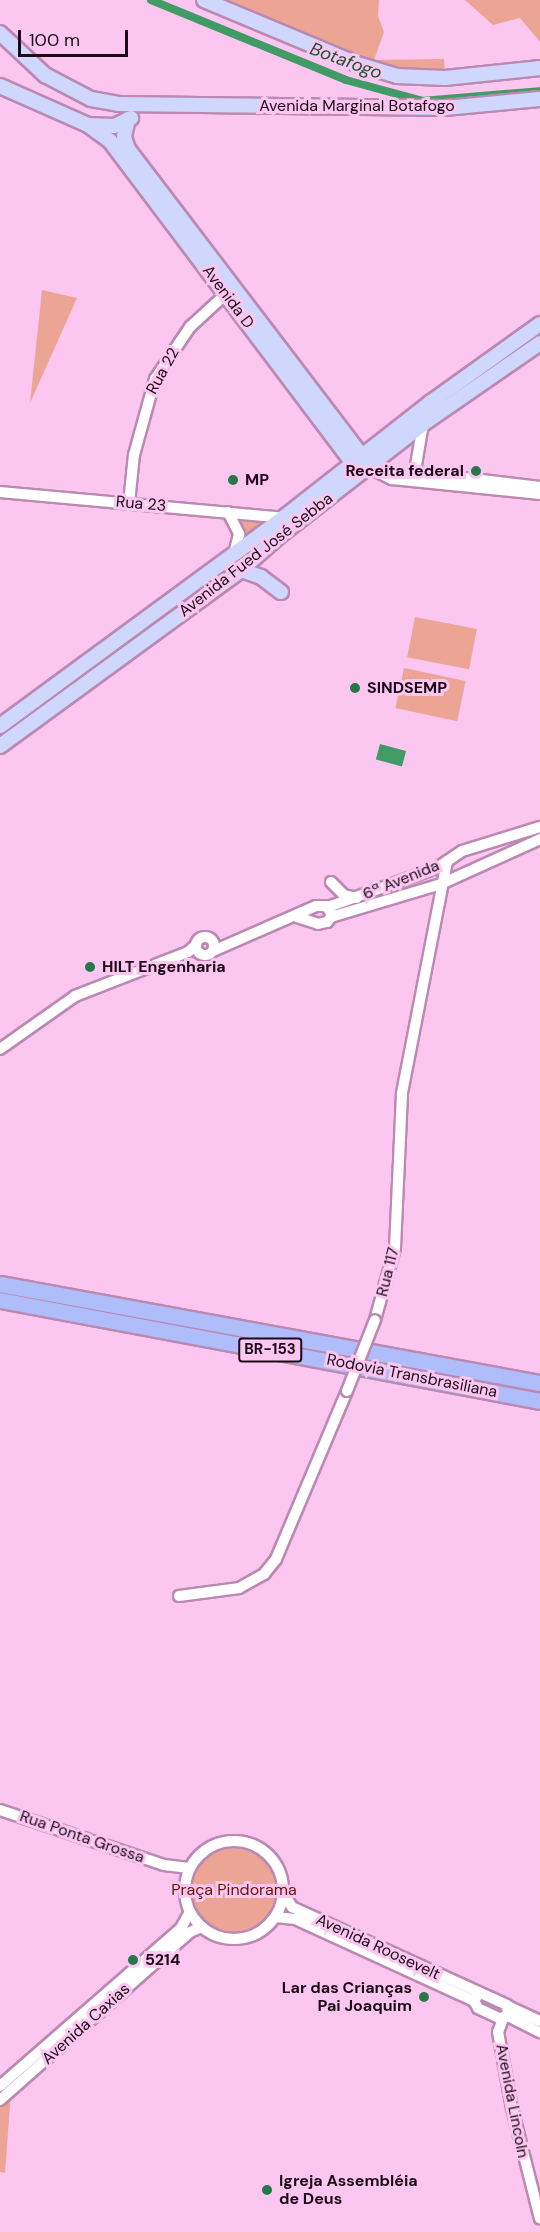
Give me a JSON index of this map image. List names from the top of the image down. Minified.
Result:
{"streets":{"highway":["BR-153","Rodovia Transbrasiliana"],"main road":["Avenida Marginal Botafogo","Avenida D","Avenida Fued José Sebba"],"street":["Rua 22","Rua 23","6ª Avenida","Rua 117","Rua Ponta Grossa","Avenida Roosevelt","Avenida Caxias","Avenida Lincoln"]},"crossings":[["Avenida Marginal Botafogo","Avenida D"],["Avenida D","Rua 22"],["Avenida D","Avenida Fued José Sebba"],["Rua 22","Rua 23"],["Rua 23","Avenida Fued José Sebba"],["6ª Avenida","Rua 117"],["Rua Ponta Grossa","Avenida Roosevelt"],["Rua Ponta Grossa","Avenida Caxias"],["Avenida Roosevelt","Avenida Caxias"]],"water":["Botafogo"],"parks":["Praça Pindorama"],"places":["Receita federal","MP","SINDSEMP","HILT Engenharia","5214","Lar das Crianças Pai Joaquim","Igreja Assembléia de Deus"],"scale_bar":"100 m"}
